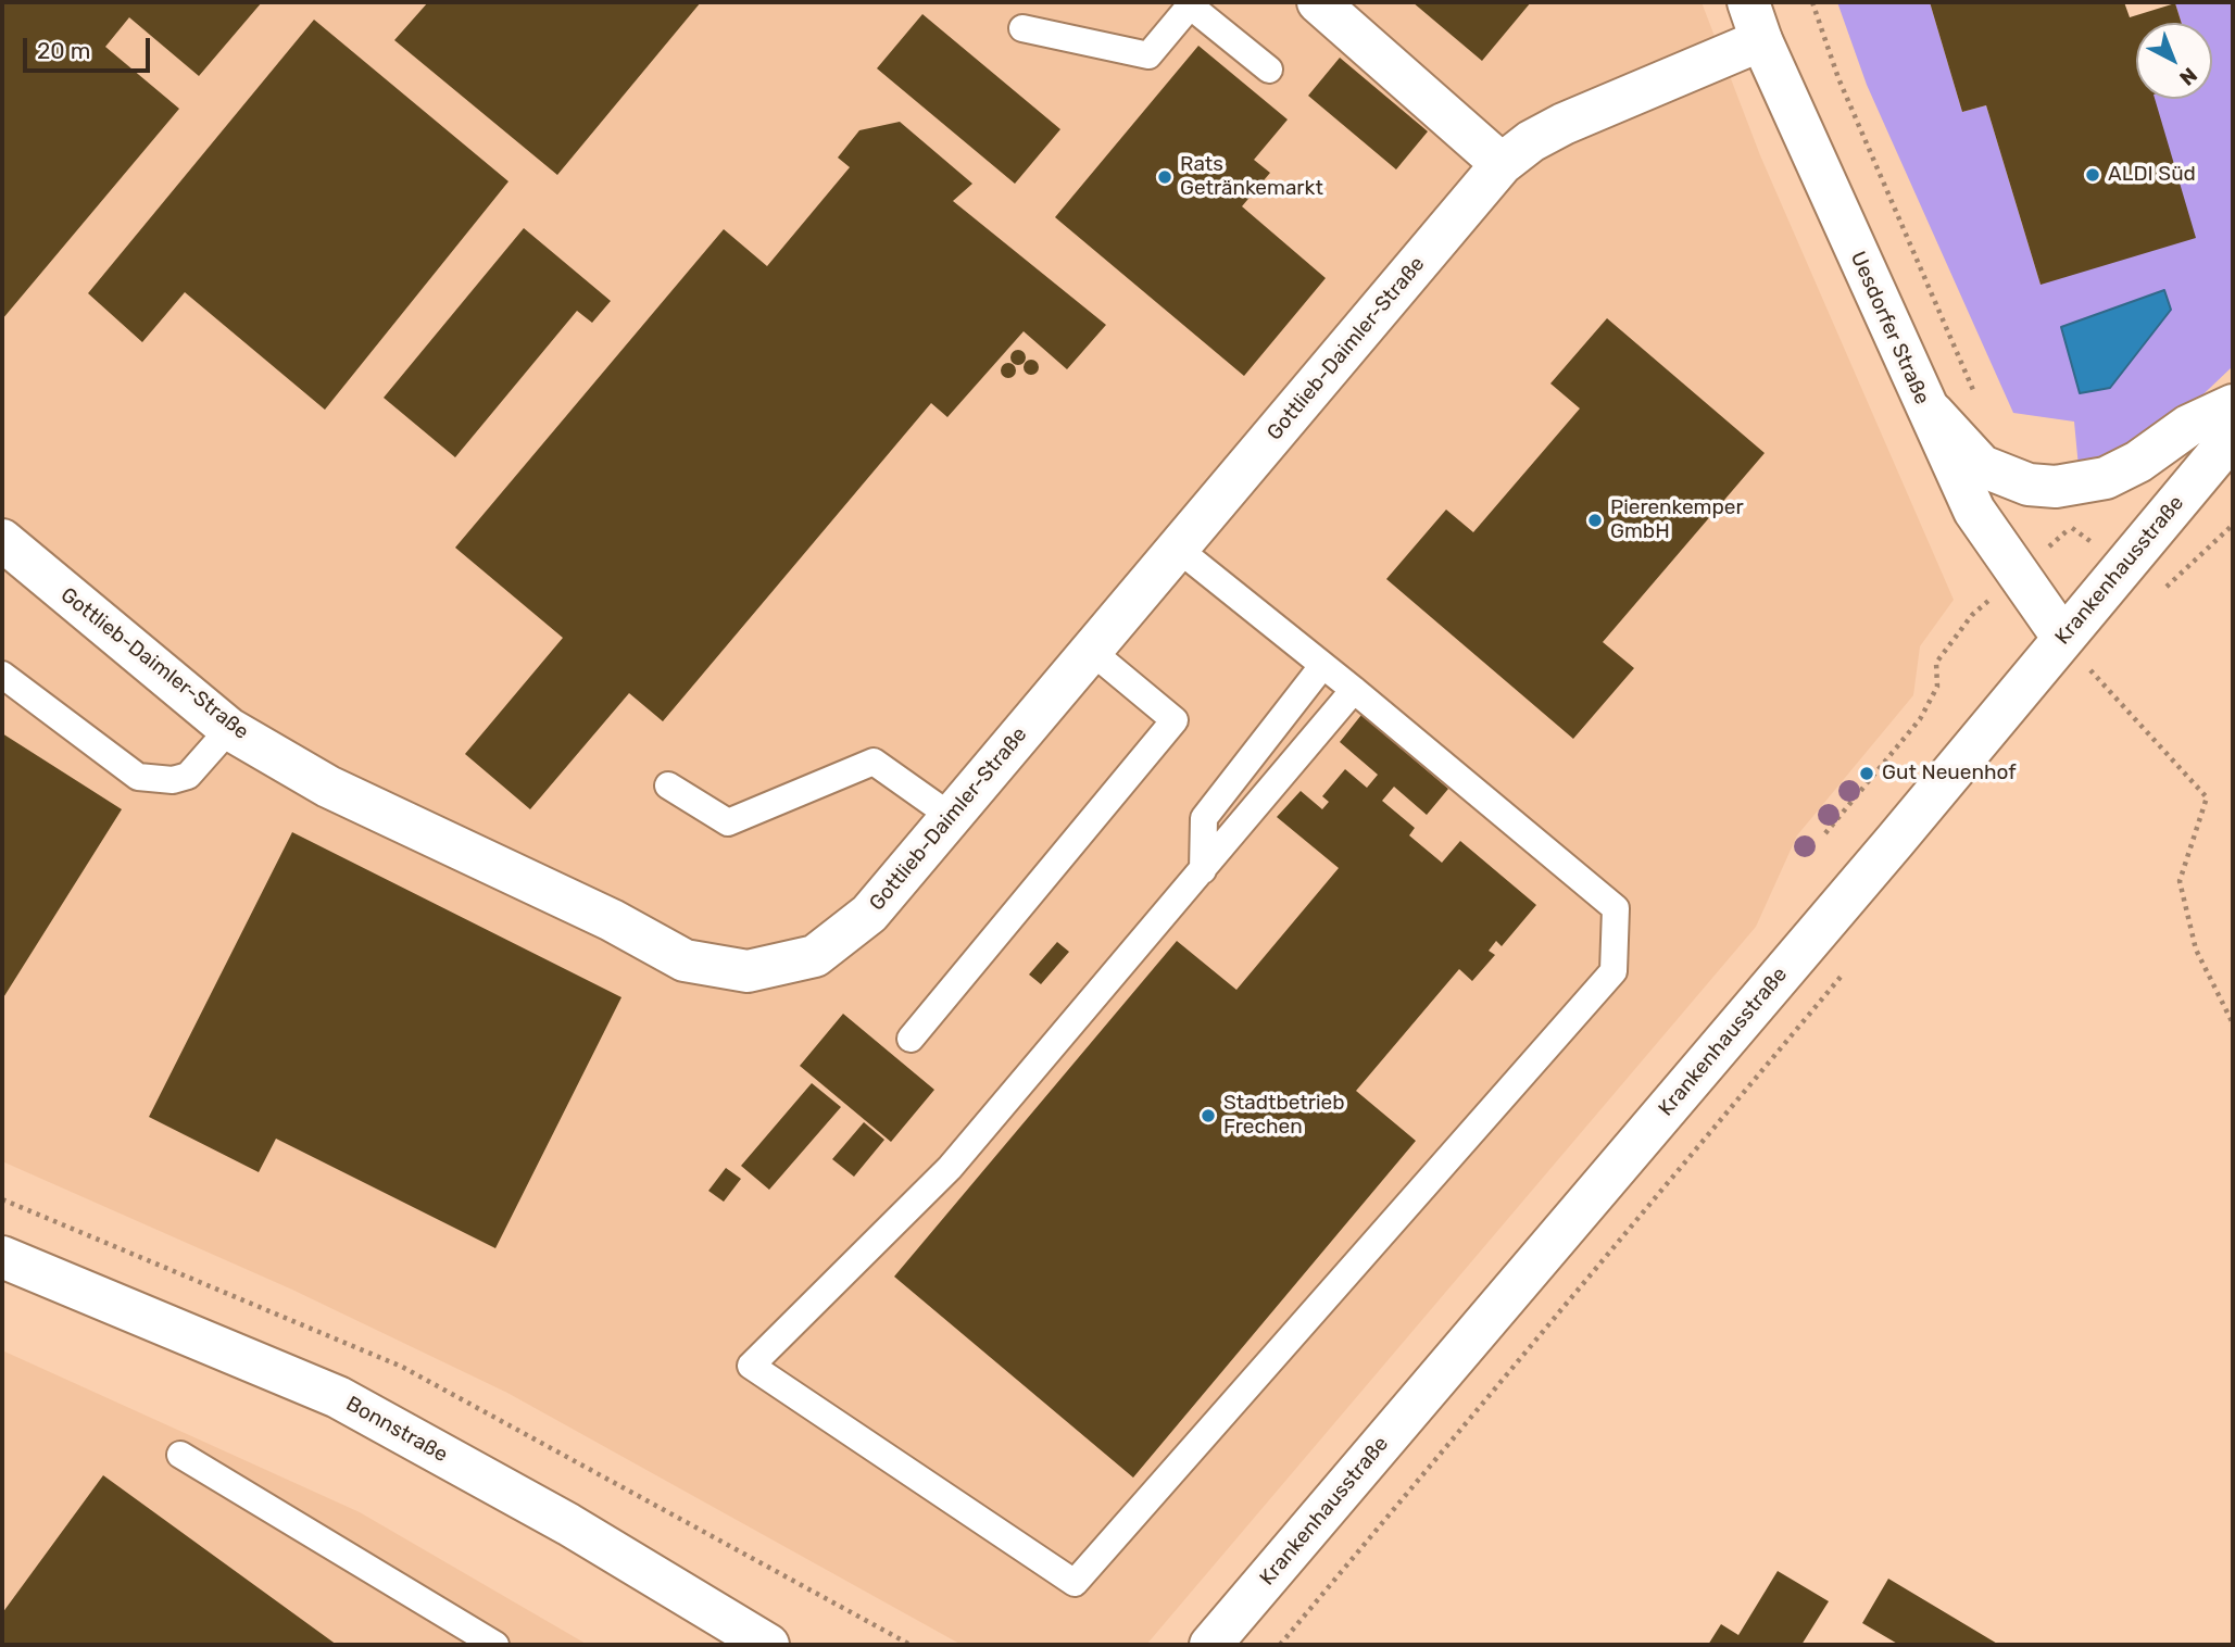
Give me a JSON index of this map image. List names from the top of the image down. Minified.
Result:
{"streets":{"street":["Uesdorfer Straße","Gottlieb-Daimler-Straße","Krankenhausstraße","Bonnstraße"]},"crossings":[["Uesdorfer Straße","Gottlieb-Daimler-Straße"],["Uesdorfer Straße","Krankenhausstraße"]],"places":["ALDI Süd","Rats Getränkemarkt","Pierenkemper GmbH","Gut Neuenhof","Stadtbetrieb Frechen"],"scale_bar":"20 m","north":"bottom right"}
